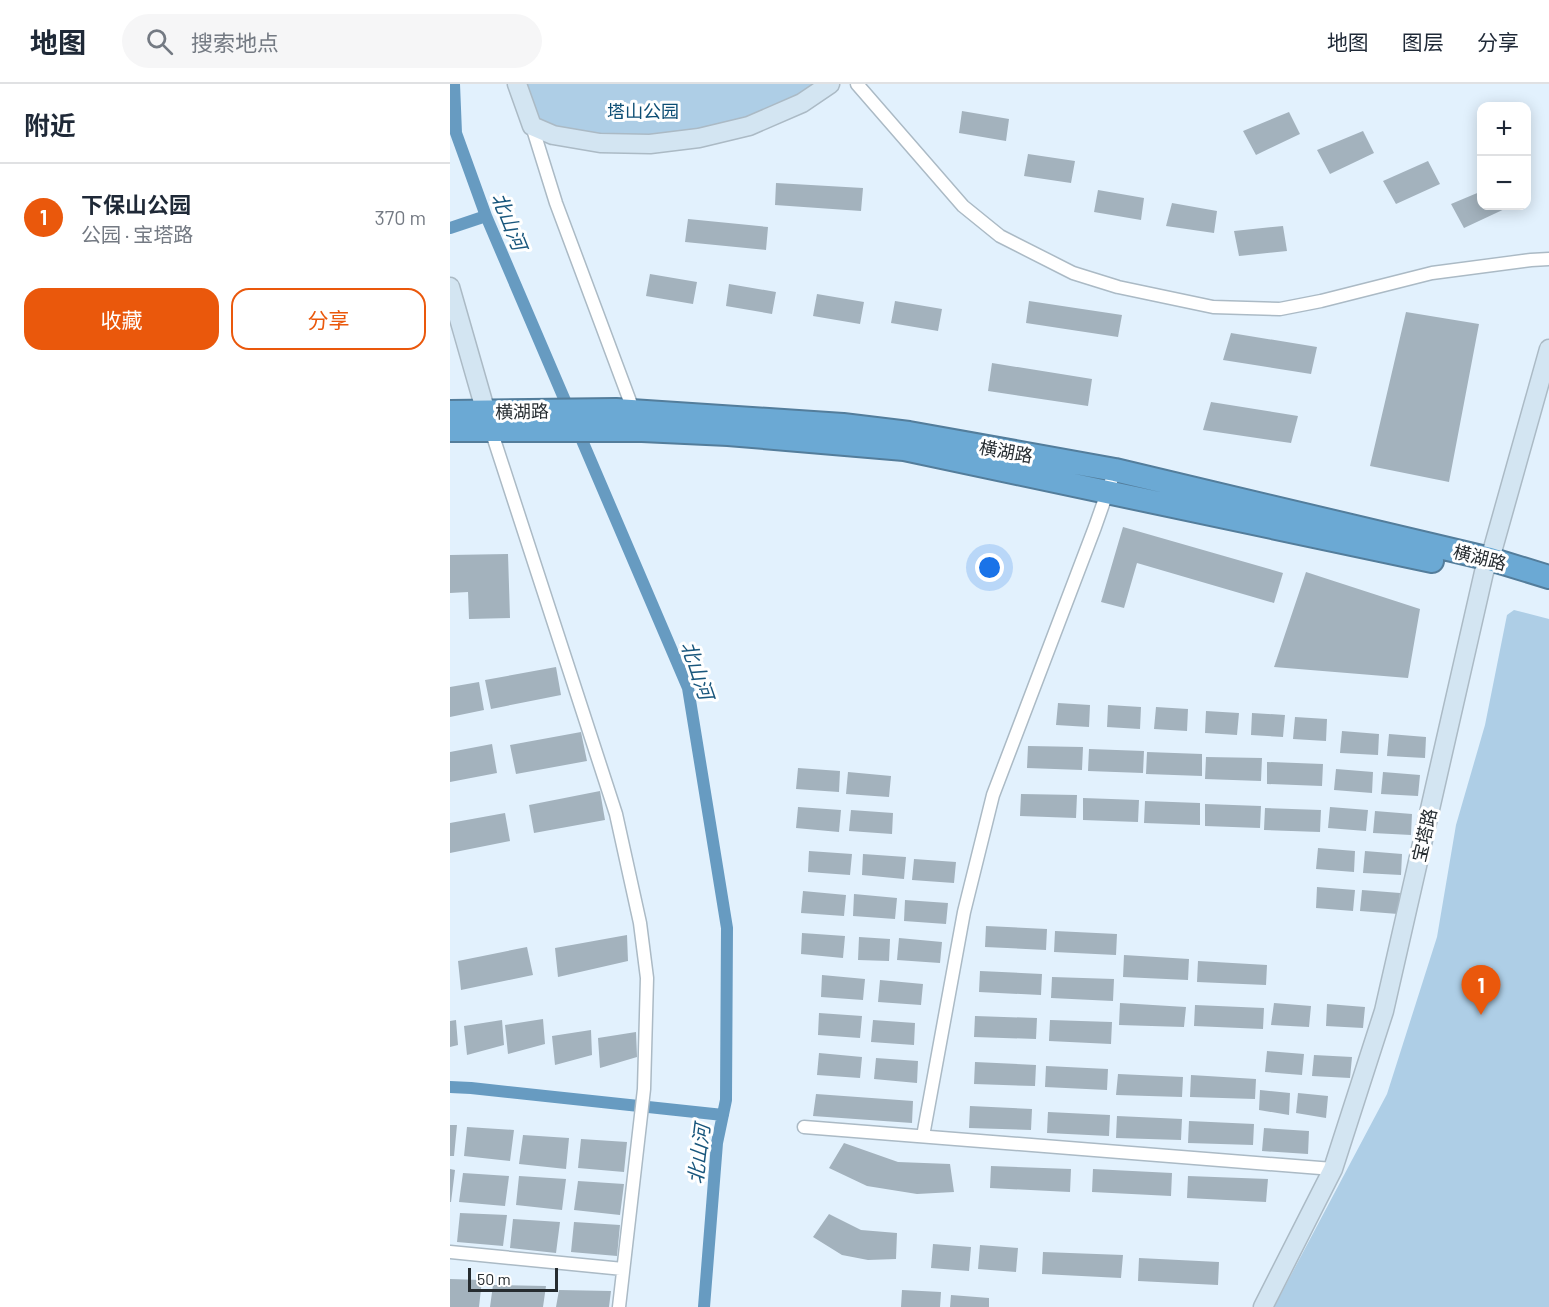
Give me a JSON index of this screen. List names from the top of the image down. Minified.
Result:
{"streets":{"highway":["横湖路"],"street":["宝塔路"]},"crossings":[["横湖路","宝塔路"]],"water":["北山河"],"parks":["塔山公园"],"scale_bar":"50 m","page":{"header":"地图","search":"搜索地点","nav":["地图","图层","分享"],"heading":"附近","map_buttons":["+","−"],"list":[{"mark":"1","name":"下保山公园","note":"公园 · 宝塔路","value":"370 m"}],"buttons":["收藏","分享"],"pins":"1","scale":"50 m"}}
